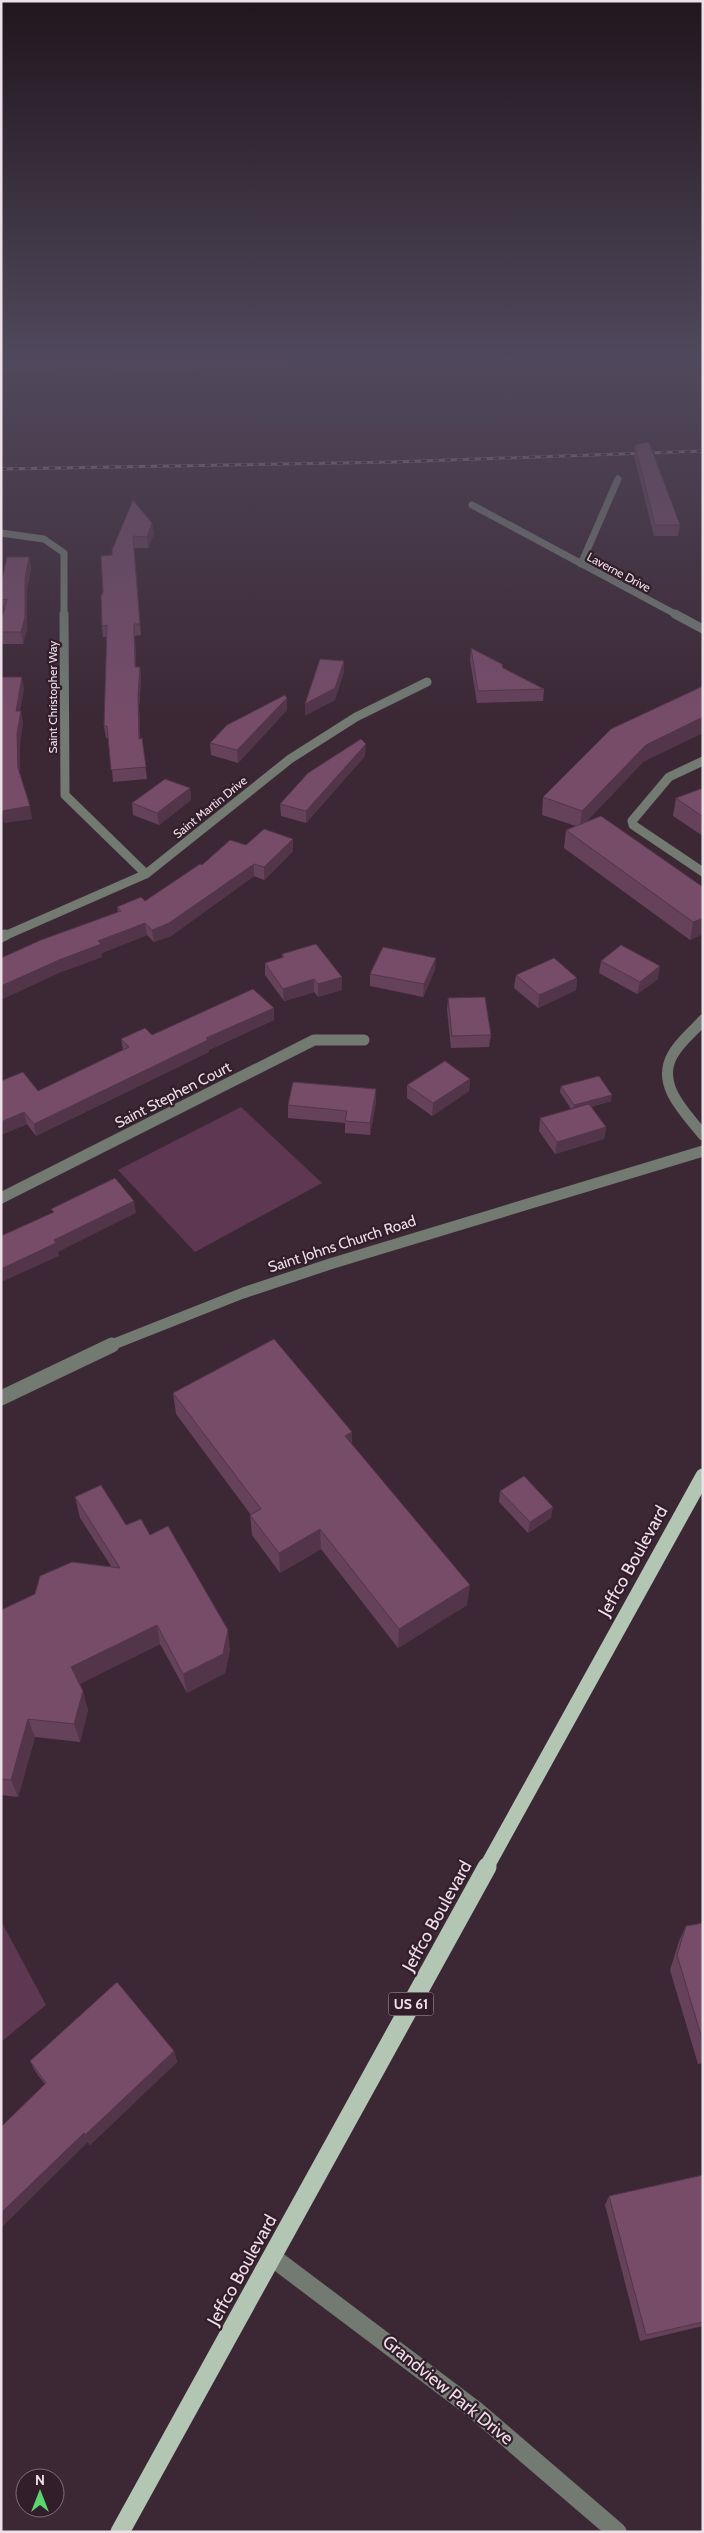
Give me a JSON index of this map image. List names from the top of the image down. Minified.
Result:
{"streets":{"main road":["Jeffco Boulevard","US 61"],"street":["Laverne Drive","Saint Christopher Way","Saint Martin Drive","Saint Stephen Court","Saint Johns Church Road","Grandview Park Drive"]},"crossings":[["Saint Christopher Way","Saint Martin Drive"],["Jeffco Boulevard","Grandview Park Drive"]],"north":"top"}
